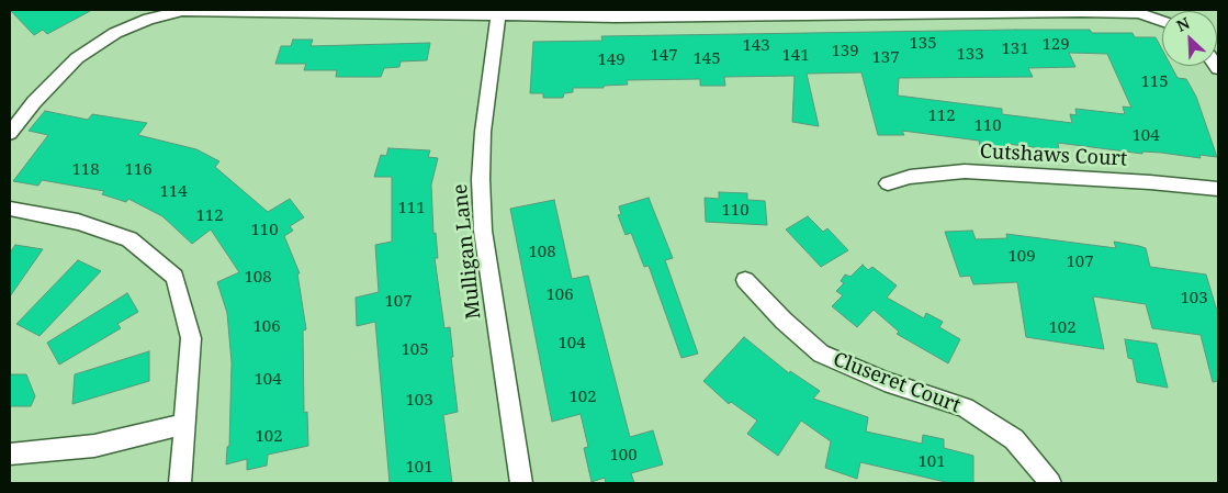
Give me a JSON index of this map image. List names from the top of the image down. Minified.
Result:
{"streets":{"street":["Cutshaws Court","Mulligan Lane","Cluseret Court"]},"house_numbers":["135","129","143","131","139","133","147","141","137","145","149","115","112","110","104","118","116","114","111","110","112","110","108","109","107","108","106","103","107","106","102","104","105","104","102","103","102","100","101","101"],"north":"top left"}
